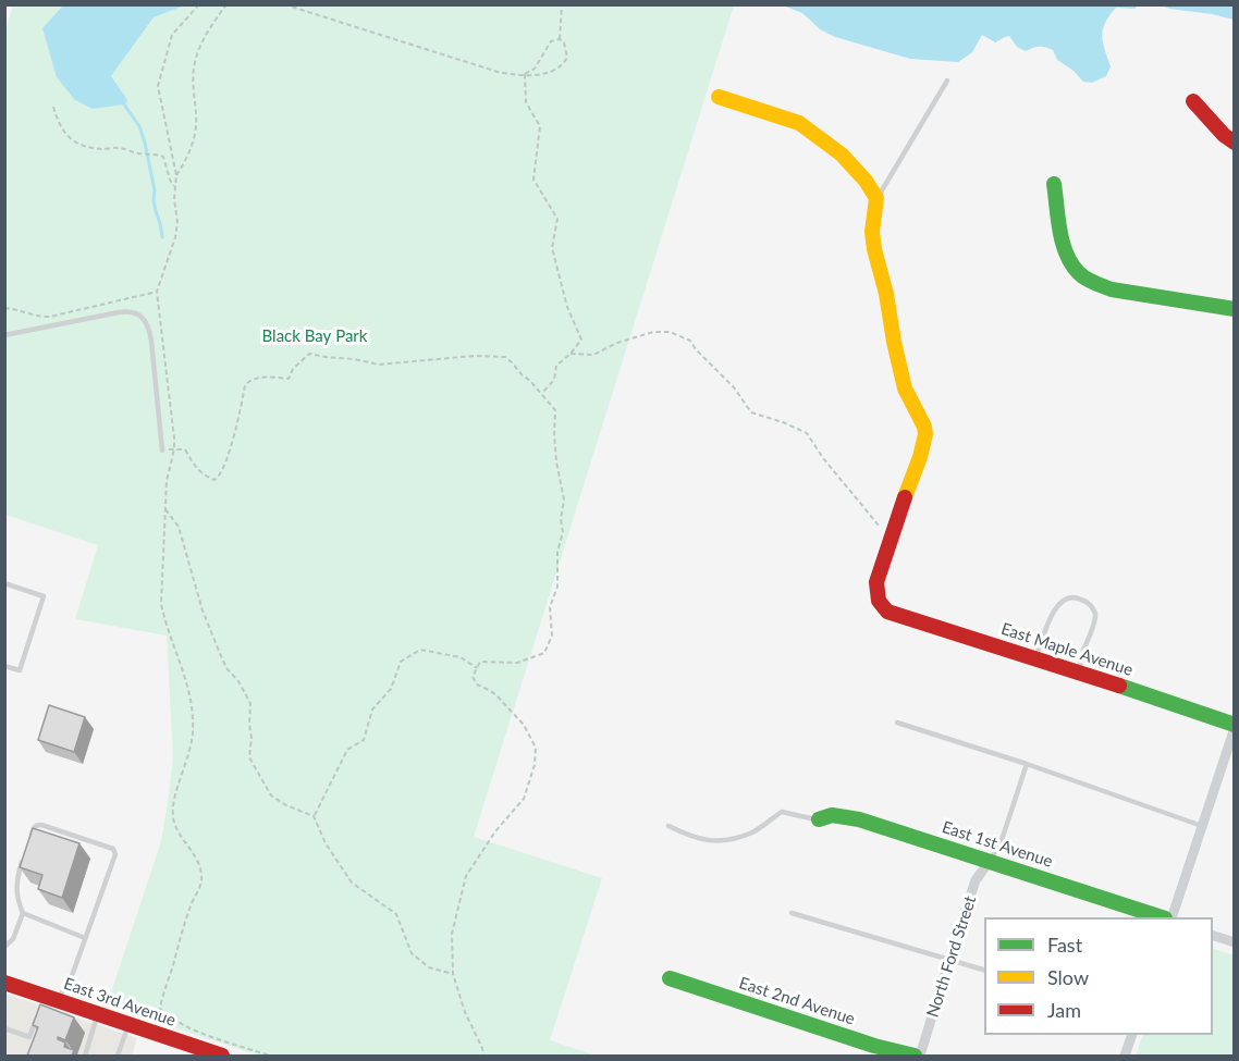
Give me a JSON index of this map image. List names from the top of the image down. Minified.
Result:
{"streets":{"street":["East Maple Avenue","East 1st Avenue","North Ford Street","East 2nd Avenue","East 3rd Avenue"]},"crossings":[["East 1st Avenue","North Ford Street"]],"parks":["Black Bay Park"],"legend":["Fast","Slow","Jam"]}
